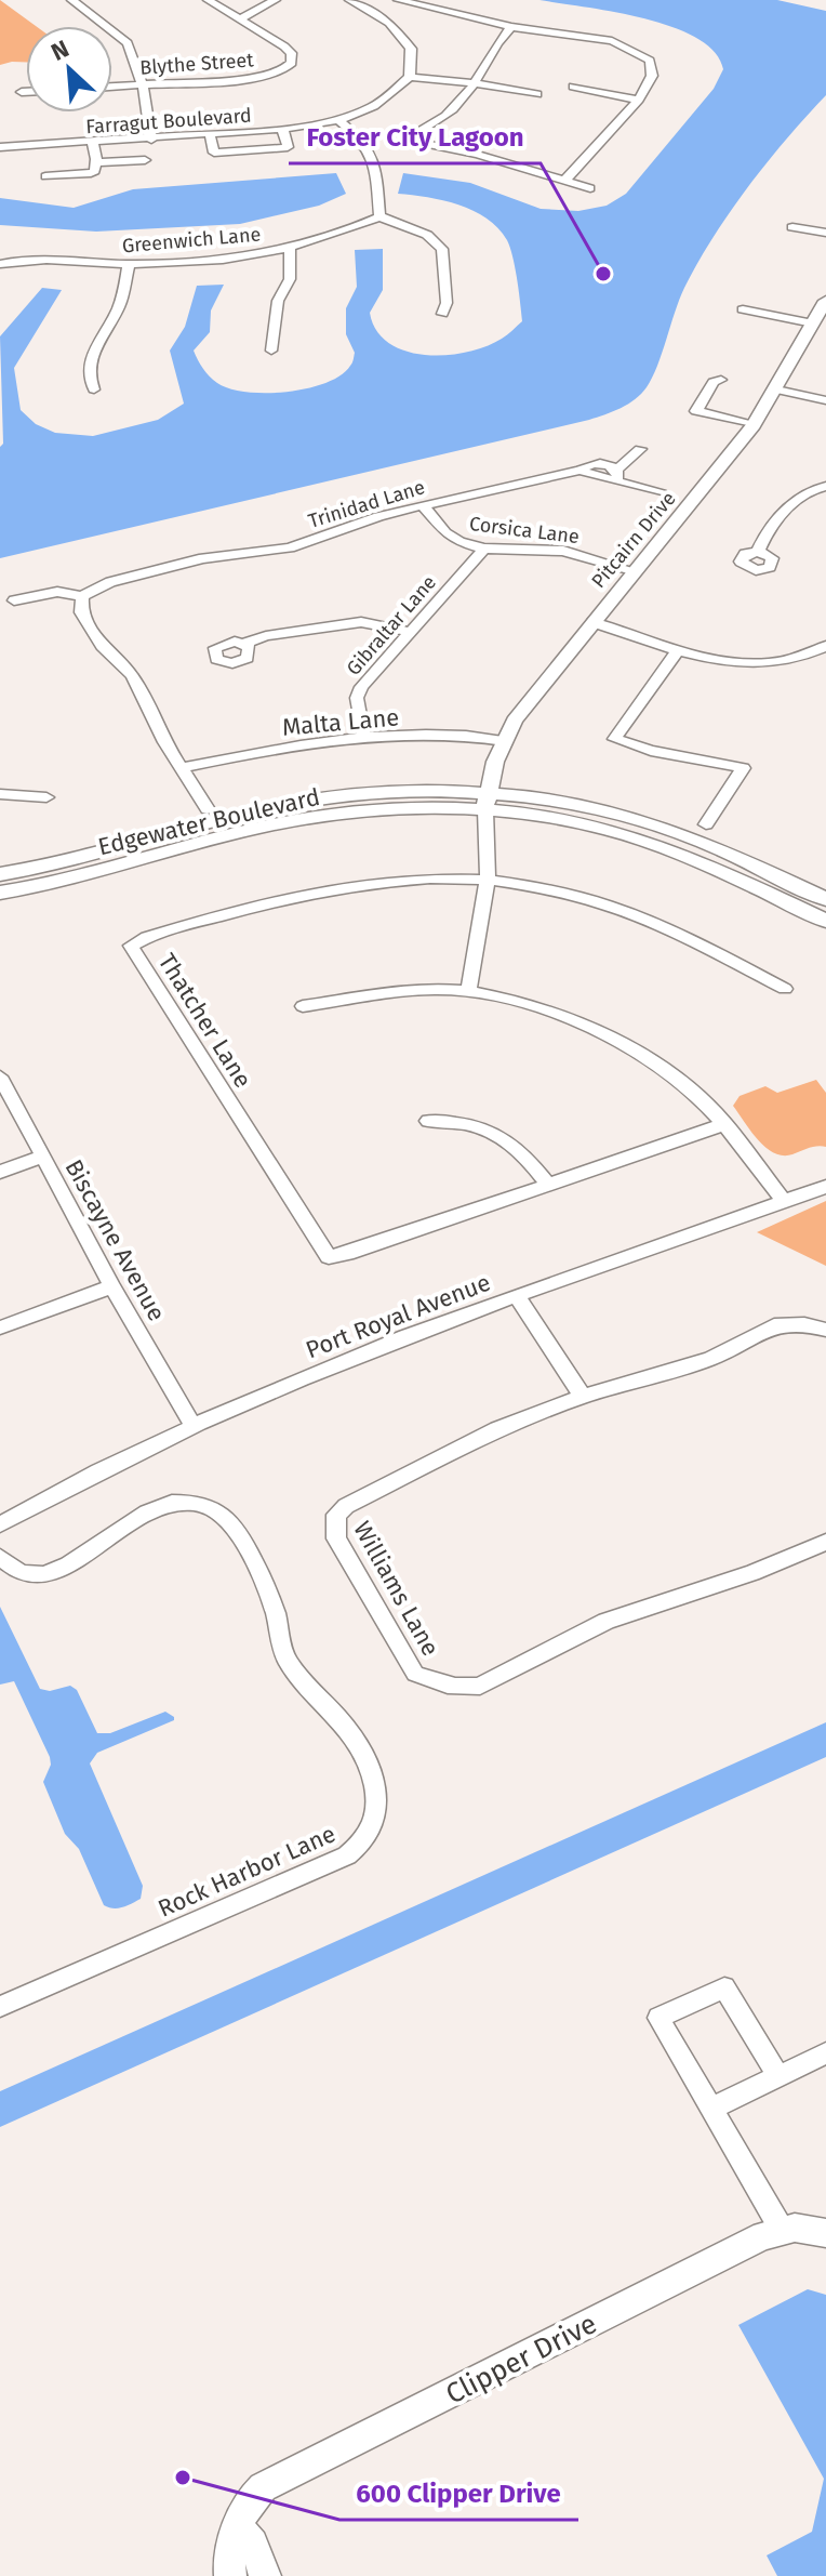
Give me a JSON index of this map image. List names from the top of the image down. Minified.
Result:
{"streets":{"street":["Blythe Street","Farragut Boulevard","Greenwich Lane","Trinidad Lane","Corsica Lane","Pitcairn Drive","Gibraltar Lane","Malta Lane","Edgewater Boulevard","Thatcher Lane","Biscayne Avenue","Port Royal Avenue","Williams Lane","Rock Harbor Lane","Clipper Drive"]},"crossings":[["Trinidad Lane","Corsica Lane"],["Corsica Lane","Pitcairn Drive"],["Corsica Lane","Gibraltar Lane"],["Pitcairn Drive","Malta Lane"],["Pitcairn Drive","Edgewater Boulevard"],["Gibraltar Lane","Malta Lane"],["Biscayne Avenue","Port Royal Avenue"]],"places":["Foster City Lagoon","600 Clipper Drive"],"north":"top left"}
